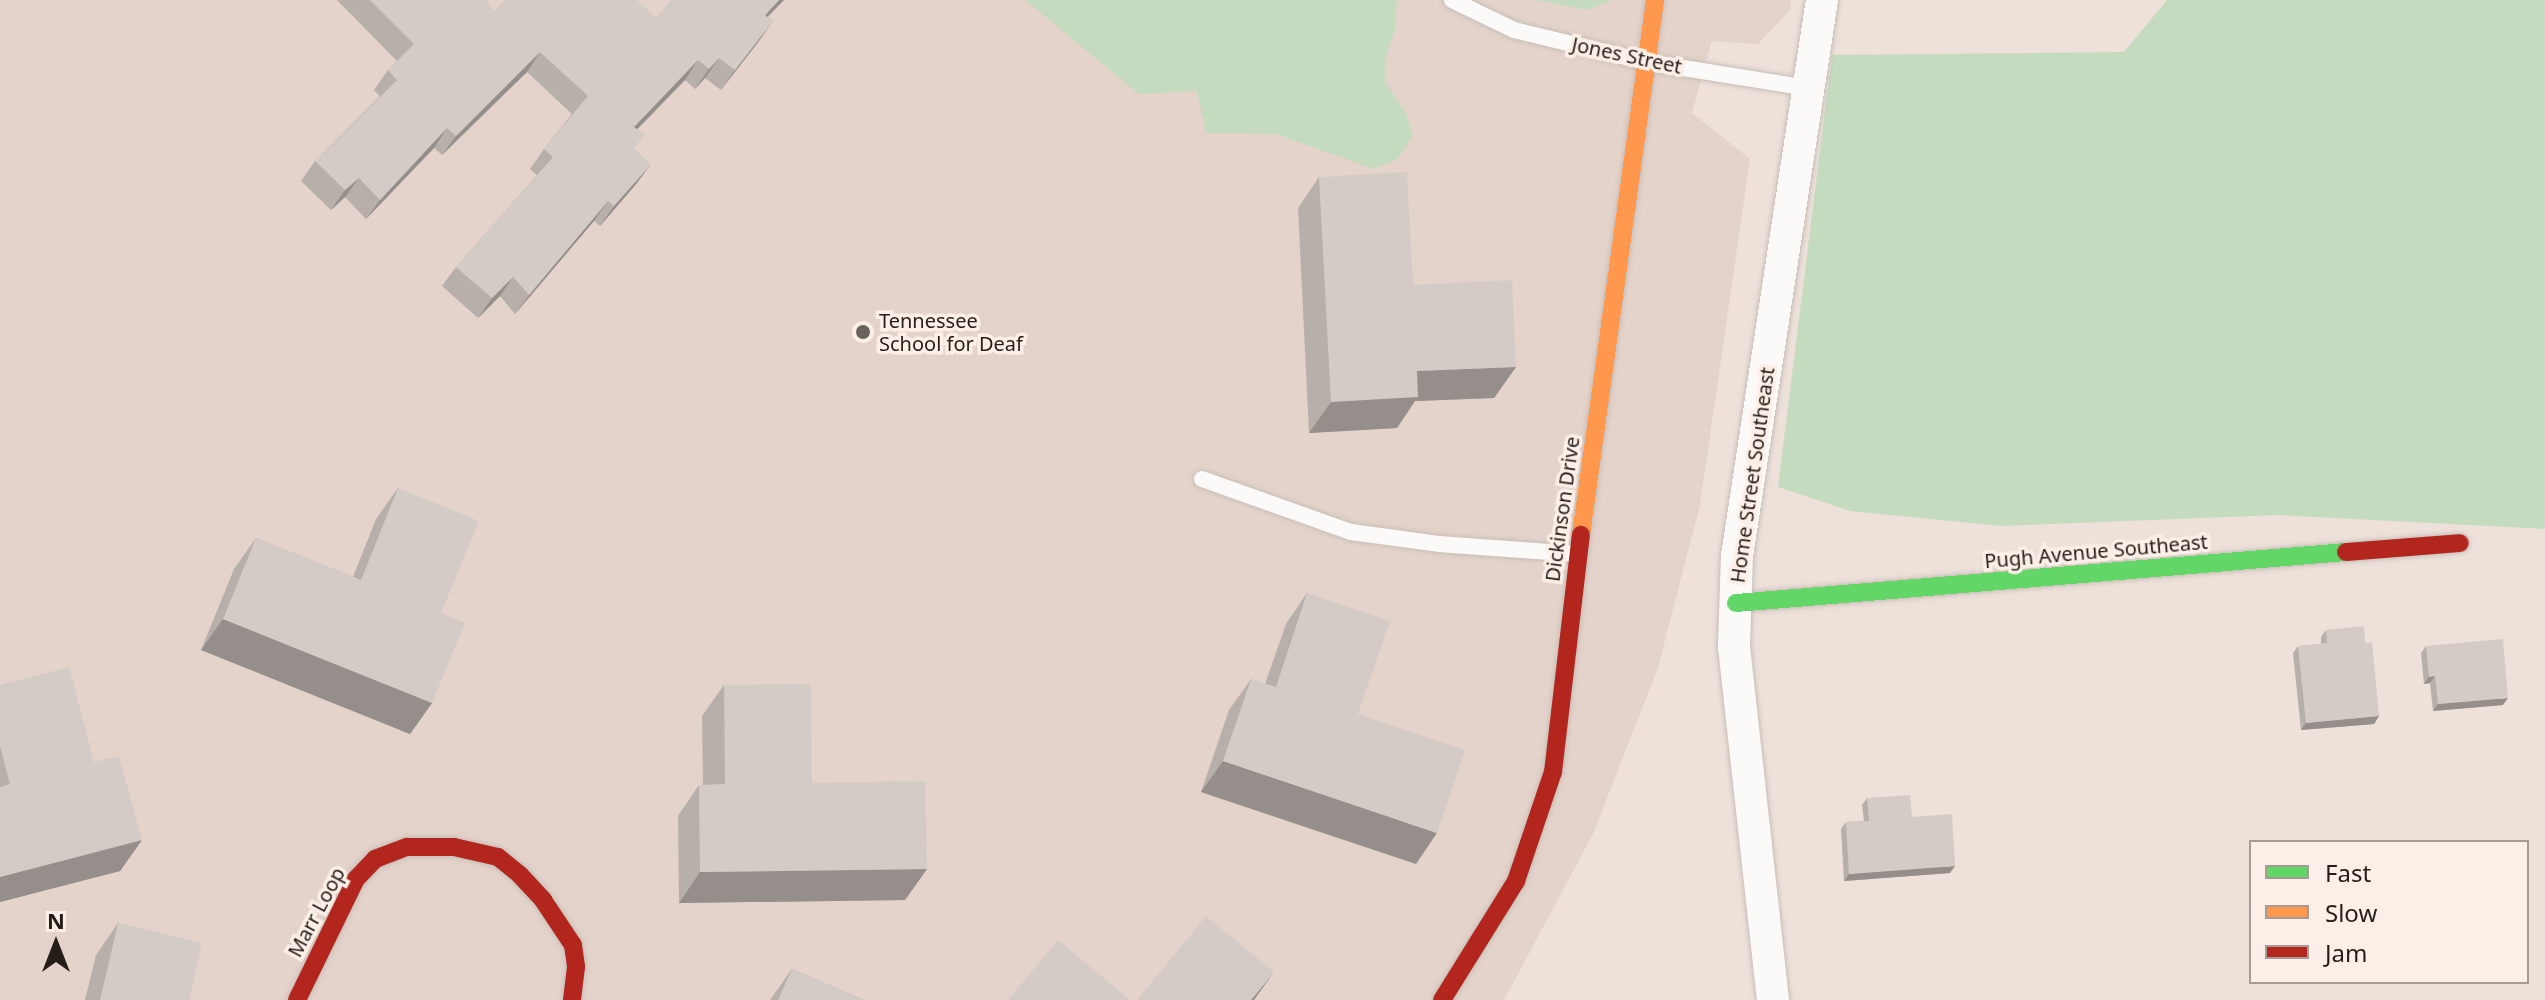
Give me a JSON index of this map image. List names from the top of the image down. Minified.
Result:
{"streets":{"street":["Home Street Southeast","Dickinson Drive","Pugh Avenue Southeast","Marr Loop"],"lane":["Jones Street"]},"crossings":[["Jones Street","Home Street Southeast"],["Jones Street","Dickinson Drive"],["Home Street Southeast","Pugh Avenue Southeast"]],"places":["Tennessee School for Deaf"],"legend":["Fast","Slow","Jam"],"north":"top"}
